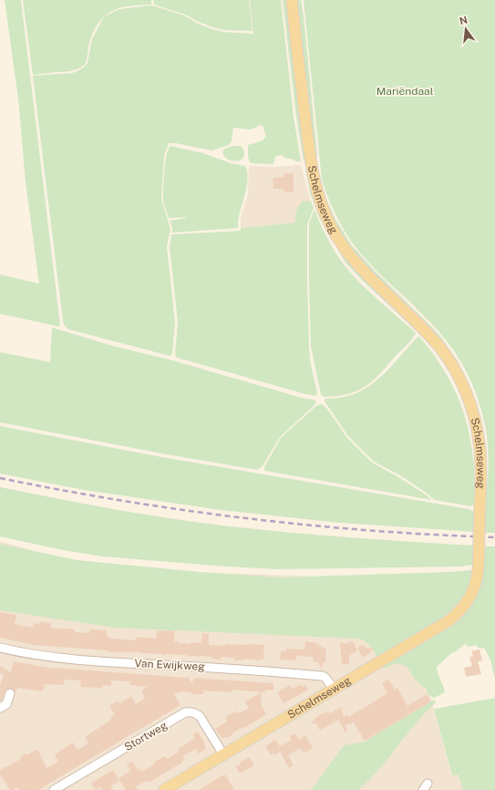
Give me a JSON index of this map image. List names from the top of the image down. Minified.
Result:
{"streets":{"main road":["Schelmseweg"],"street":["Van Ewijkweg","Stortweg"]},"crossings":[["Schelmseweg","Van Ewijkweg"],["Schelmseweg","Stortweg"]],"parks":["Mariëndaal"],"north":"top"}
